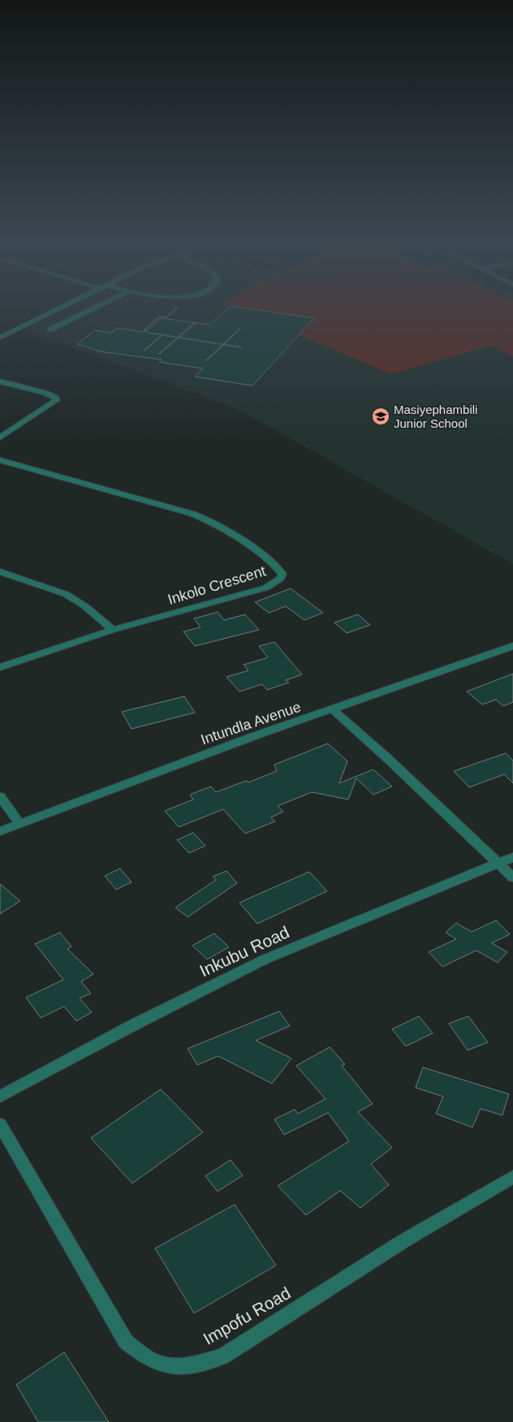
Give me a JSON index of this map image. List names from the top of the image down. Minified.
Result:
{"streets":{"street":["Inkolo Crescent","Intundla Avenue","Inkubu Road","Impofu Road"]},"places":{"school or university":["Masiyephambili Junior School"]}}
